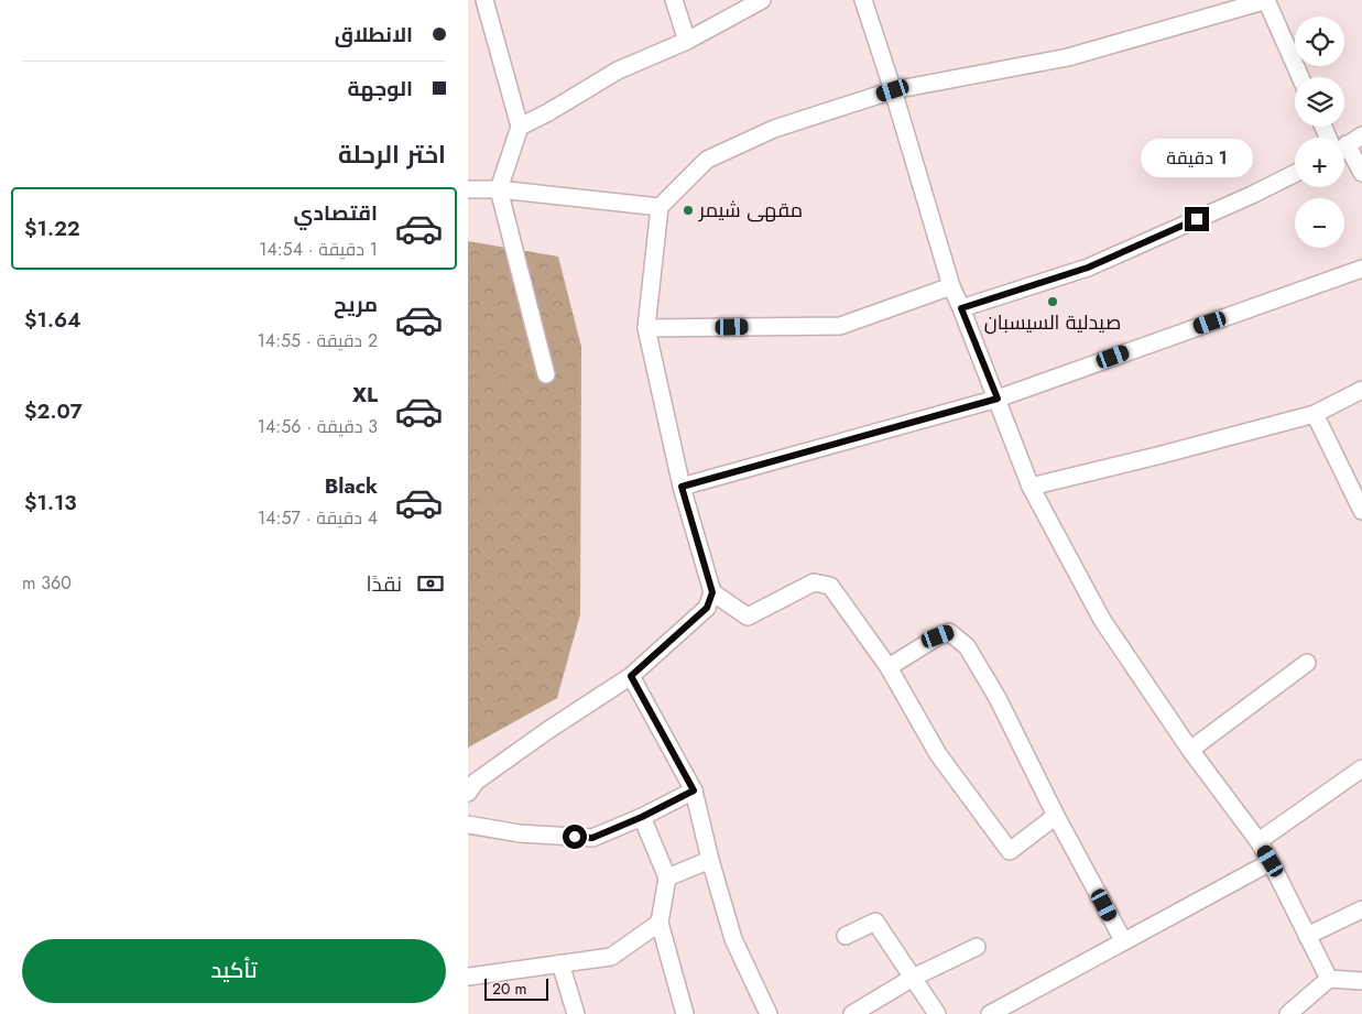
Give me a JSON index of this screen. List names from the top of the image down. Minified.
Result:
{"places":["مقهى شيمر","صيدلية السيسبان"],"scale_bar":"20 m","page":{"banner":["الانطلاق","الوجهة"],"map_buttons":["+","−"],"heading":"اختر الرحلة","bubble":"1 دقيقة","list":[{"name":"اقتصادي","note":"1 دقيقة · 14:54","value":"$1.22"},{"name":"مريح","note":"2 دقيقة · 14:55","value":"$1.64"},{"name":"XL","note":"3 دقيقة · 14:56","value":"$2.07"},{"name":"Black","note":"4 دقيقة · 14:57","value":"$1.13"}],"pay":["نقدًا","360 m"],"buttons":"تأكيد","scale":"20 m"}}
